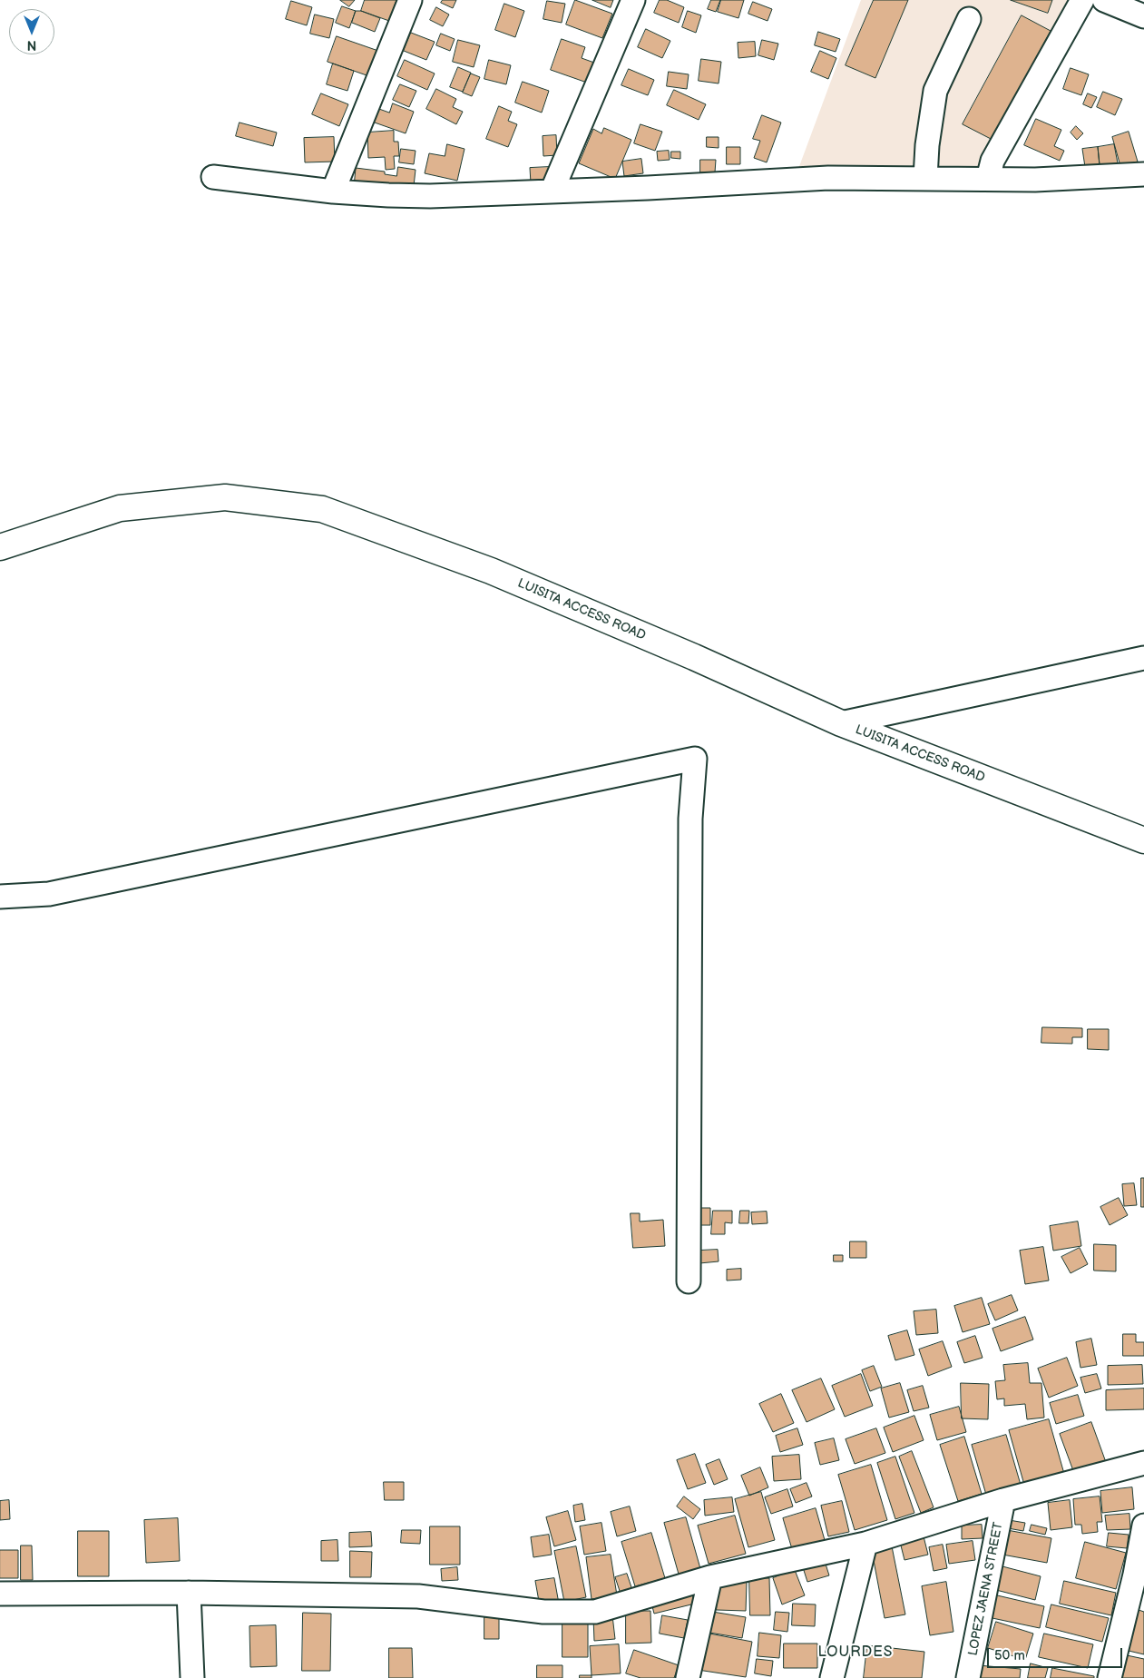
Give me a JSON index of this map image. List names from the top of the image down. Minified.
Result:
{"streets":{"main road":["LUISITA ACCESS ROAD"],"street":["LOPEZ JAENA STREET"]},"districts":["LOURDES"],"scale_bar":"50 m","north":"bottom"}
